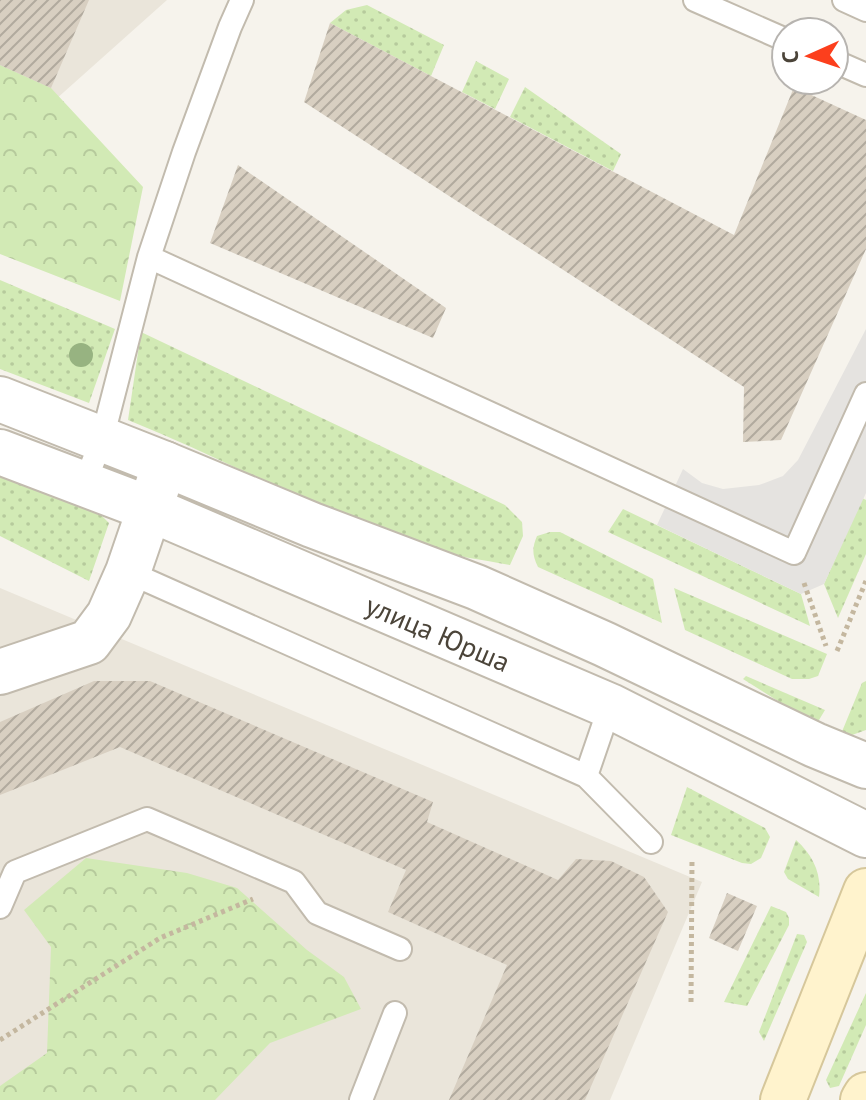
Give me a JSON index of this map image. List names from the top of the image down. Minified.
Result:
{"streets":{"street":["улица Юрша"]},"north":"left"}
